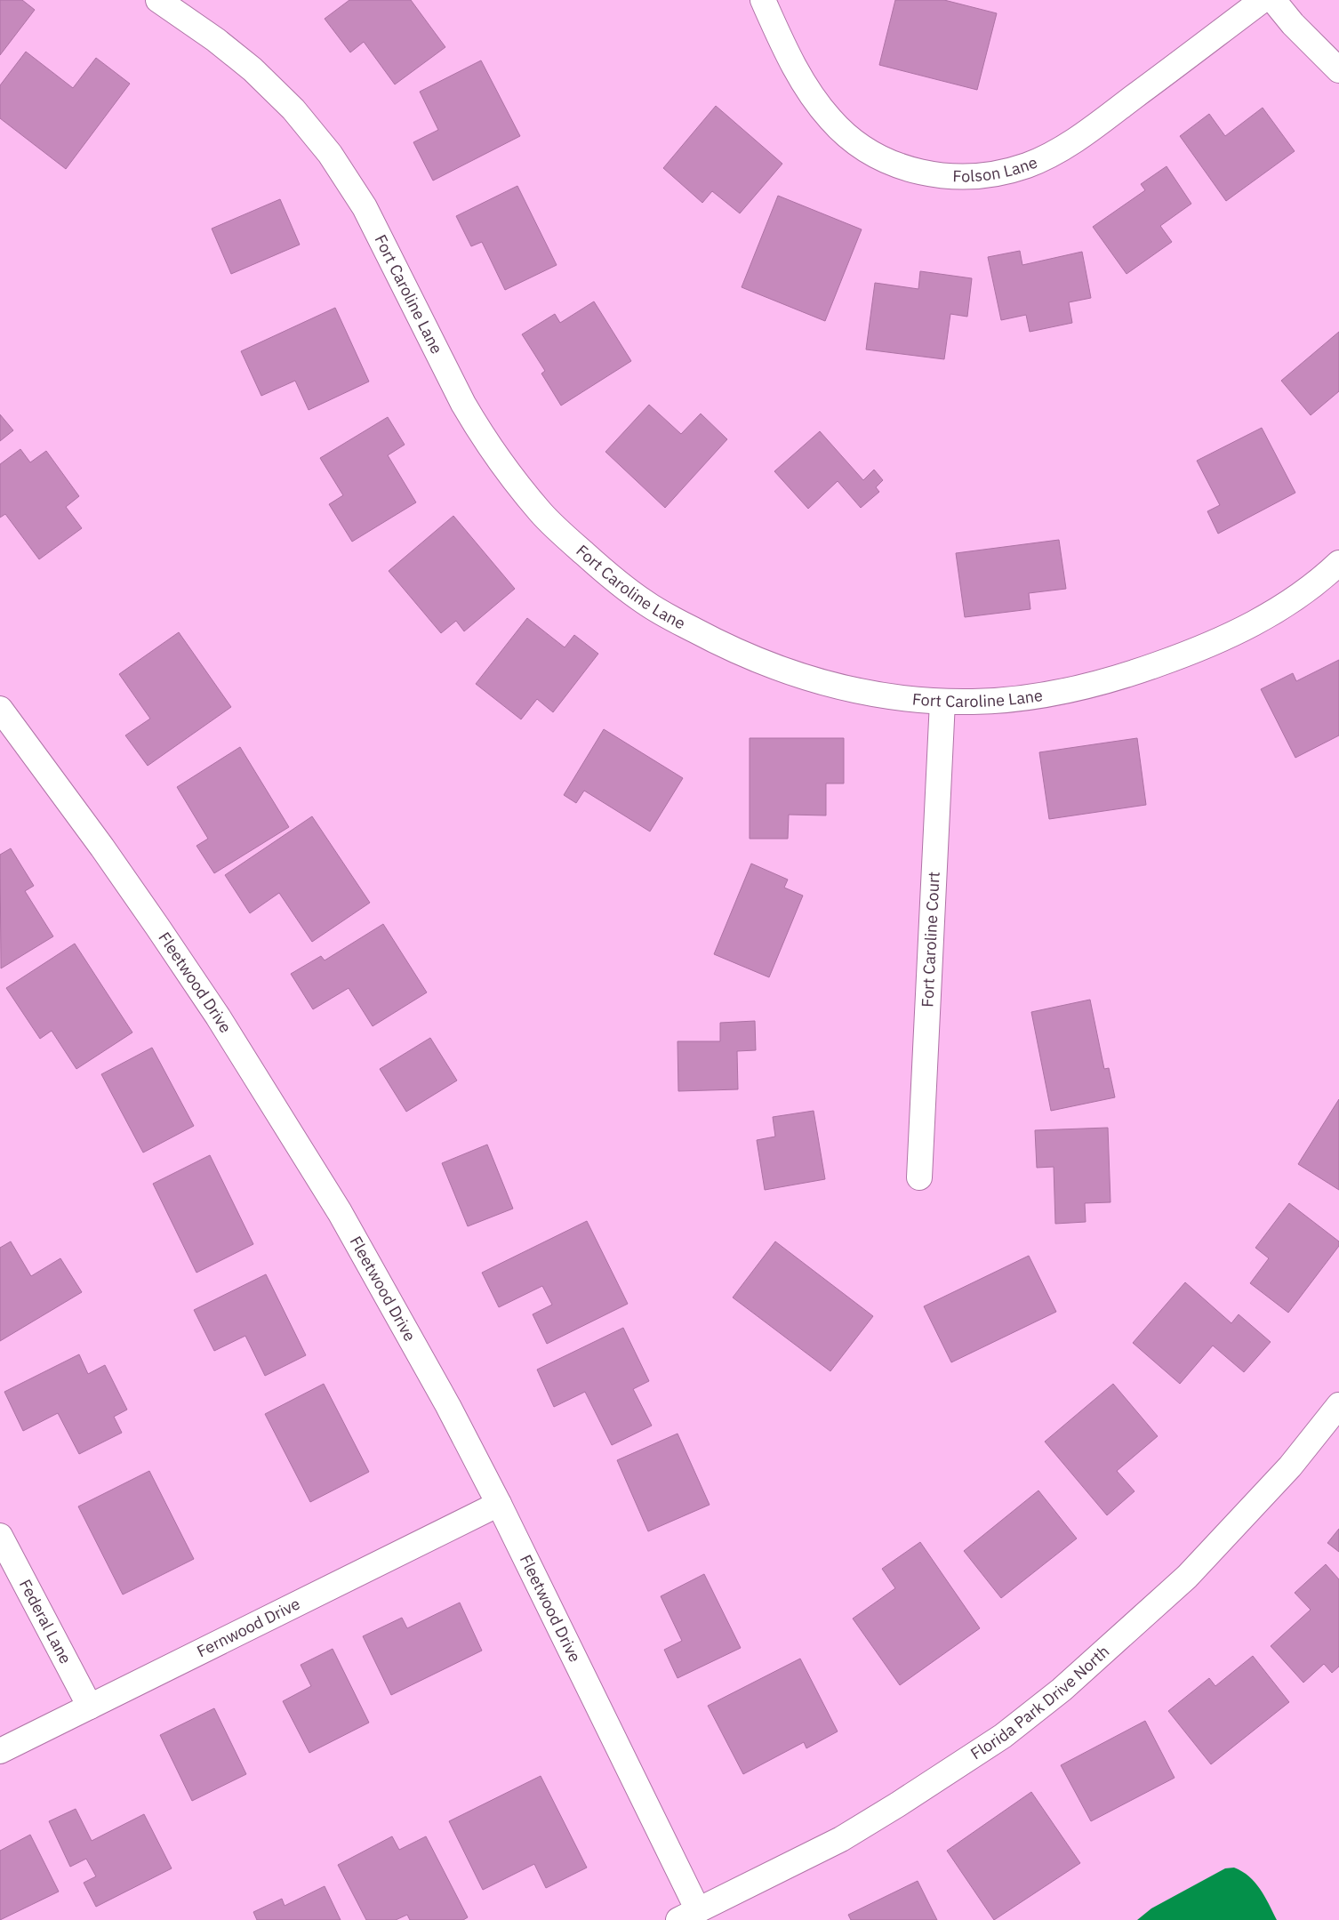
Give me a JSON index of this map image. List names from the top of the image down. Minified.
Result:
{"streets":{"street":["Folson Lane","Fort Caroline Lane","Fort Caroline Court","Fleetwood Drive","Federal Lane","Fernwood Drive","Florida Park Drive North"]},"crossings":[["Fort Caroline Lane","Fort Caroline Court"],["Fleetwood Drive","Fernwood Drive"],["Fleetwood Drive","Florida Park Drive North"],["Federal Lane","Fernwood Drive"]]}
